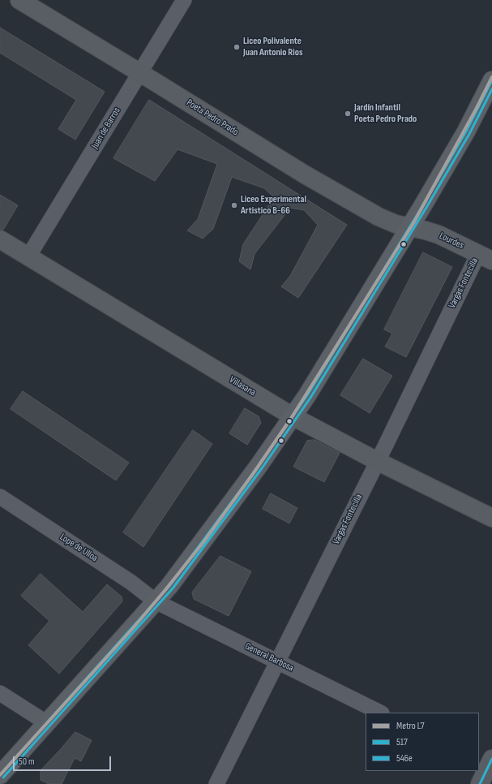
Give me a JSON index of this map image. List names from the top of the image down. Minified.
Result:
{"streets":{"street":["Poeta Pedro Prado","Juan de Barros","Lourdes","Vargas Fontecilla","Villasana","Lope de Ulloa","General Barbosa"]},"crossings":[["Poeta Pedro Prado","Juan de Barros"],["Poeta Pedro Prado","Lourdes"],["Juan de Barros","Villasana"],["Lourdes","Vargas Fontecilla"],["Vargas Fontecilla","Villasana"],["Vargas Fontecilla","General Barbosa"],["Lope de Ulloa","General Barbosa"]],"places":["Liceo Polivalente Juan Antonio Rios","Jardín Infantil Poeta Pedro Prado","Liceo Experimental Artistico B-66"],"lines":["metro line L7","transit line 517","transit line 546e"],"legend":["Metro L7","517","546e"],"scale_bar":"50 m"}
